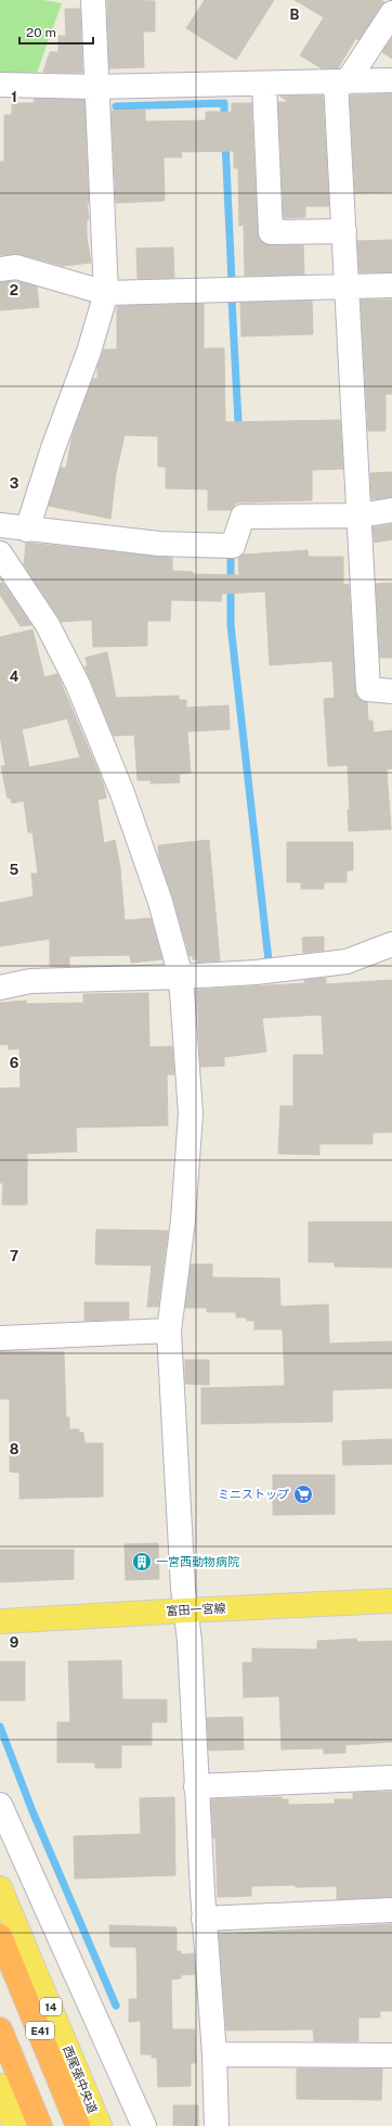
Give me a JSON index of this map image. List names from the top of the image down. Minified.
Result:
{"streets":{"highway":["E41"],"main road":["富田一宮線","14","西尾張中央道"]},"places":{"supermarket":["ミニストップ"],"building":["一宮西動物病院"]},"scale_bar":"20 m","grid":{"columns":["B"],"rows":["1","2","3","4","5","6","7","8","9"]}}
